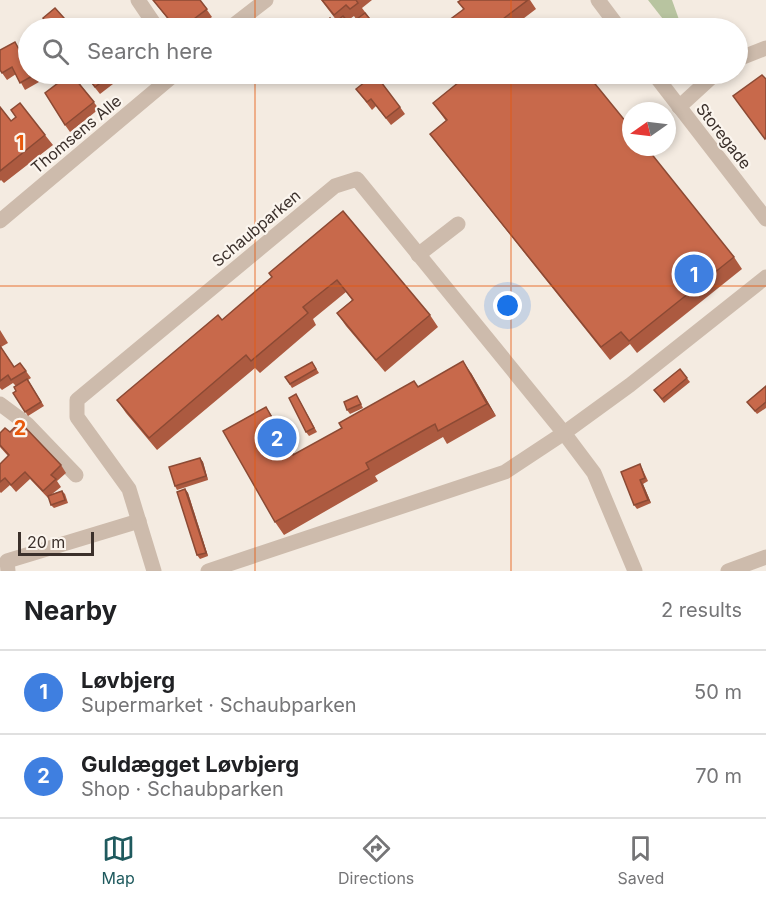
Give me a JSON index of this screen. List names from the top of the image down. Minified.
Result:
{"streets":{"street":["Thomsens Alle","Storegade","Schaubparken"]},"scale_bar":"20 m","north":"left","page":{"search":"Search here","pins":["1","2"],"scale":"20 m","heading":["Nearby","2 results"],"list":[{"mark":"1","name":"Løvbjerg","note":"Supermarket · Schaubparken","value":"50 m"},{"mark":"2","name":"Guldægget Løvbjerg","note":"Shop · Schaubparken","value":"70 m"}],"nav":["Map","Directions","Saved"]},"grid":{"rows":["1","2"]}}
